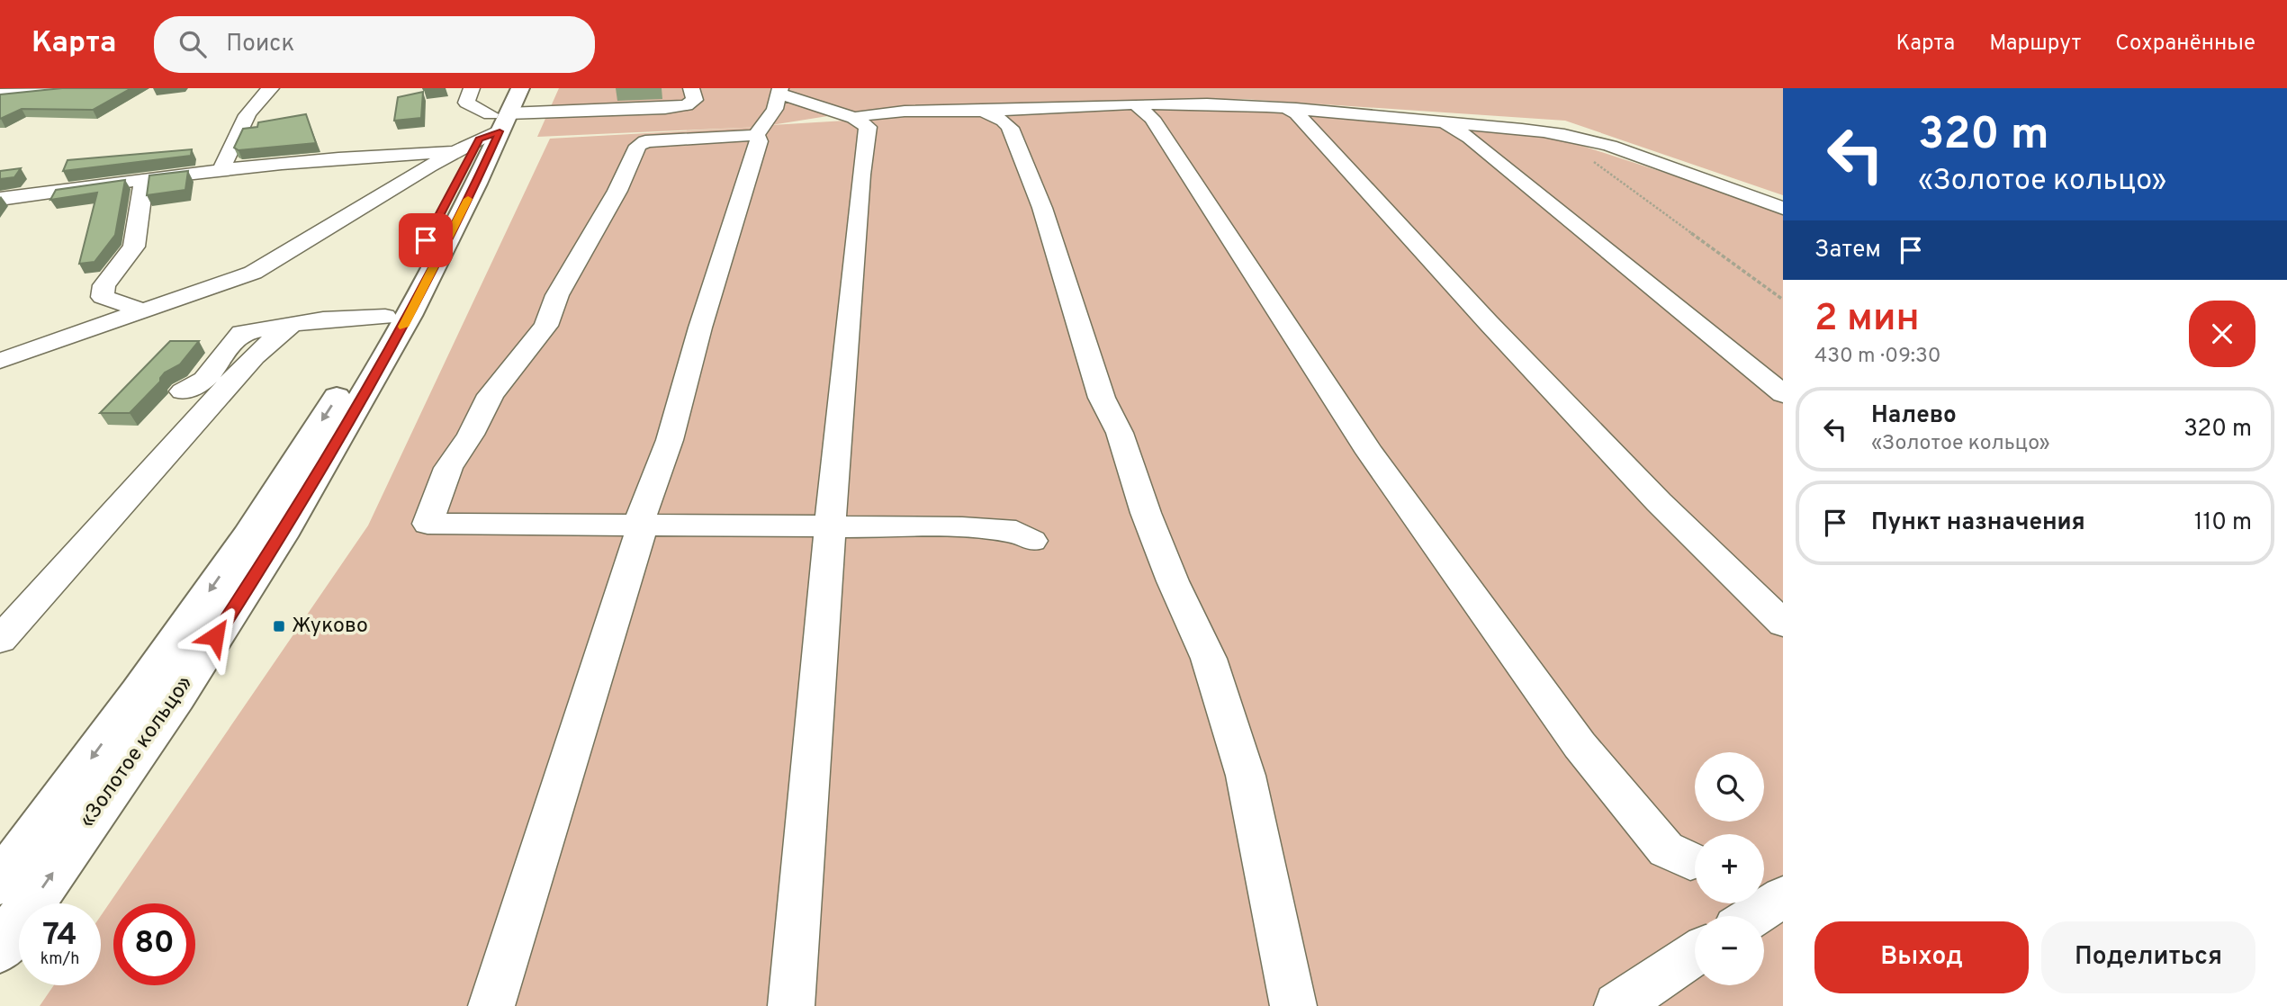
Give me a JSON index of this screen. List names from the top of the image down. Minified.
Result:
{"streets":{"highway":["«Золотое кольцо»"]},"places":{"transit":["Жуково"]},"page":{"header":"Карта","search":"Поиск","nav":["Карта","Маршрут","Сохранённые"],"turn":["320 m","«Золотое кольцо»"],"then":"Затем","heading":["2 мин","430 m · 09:30"],"list":[{"name":"Налево","note":"«Золотое кольцо»","value":"320 m"},{"name":"Пункт назначения","value":"110 m"}],"map_buttons":["+","−"],"speed":"74 km/h","limit":"80","buttons":["Выход","Поделиться"]}}
